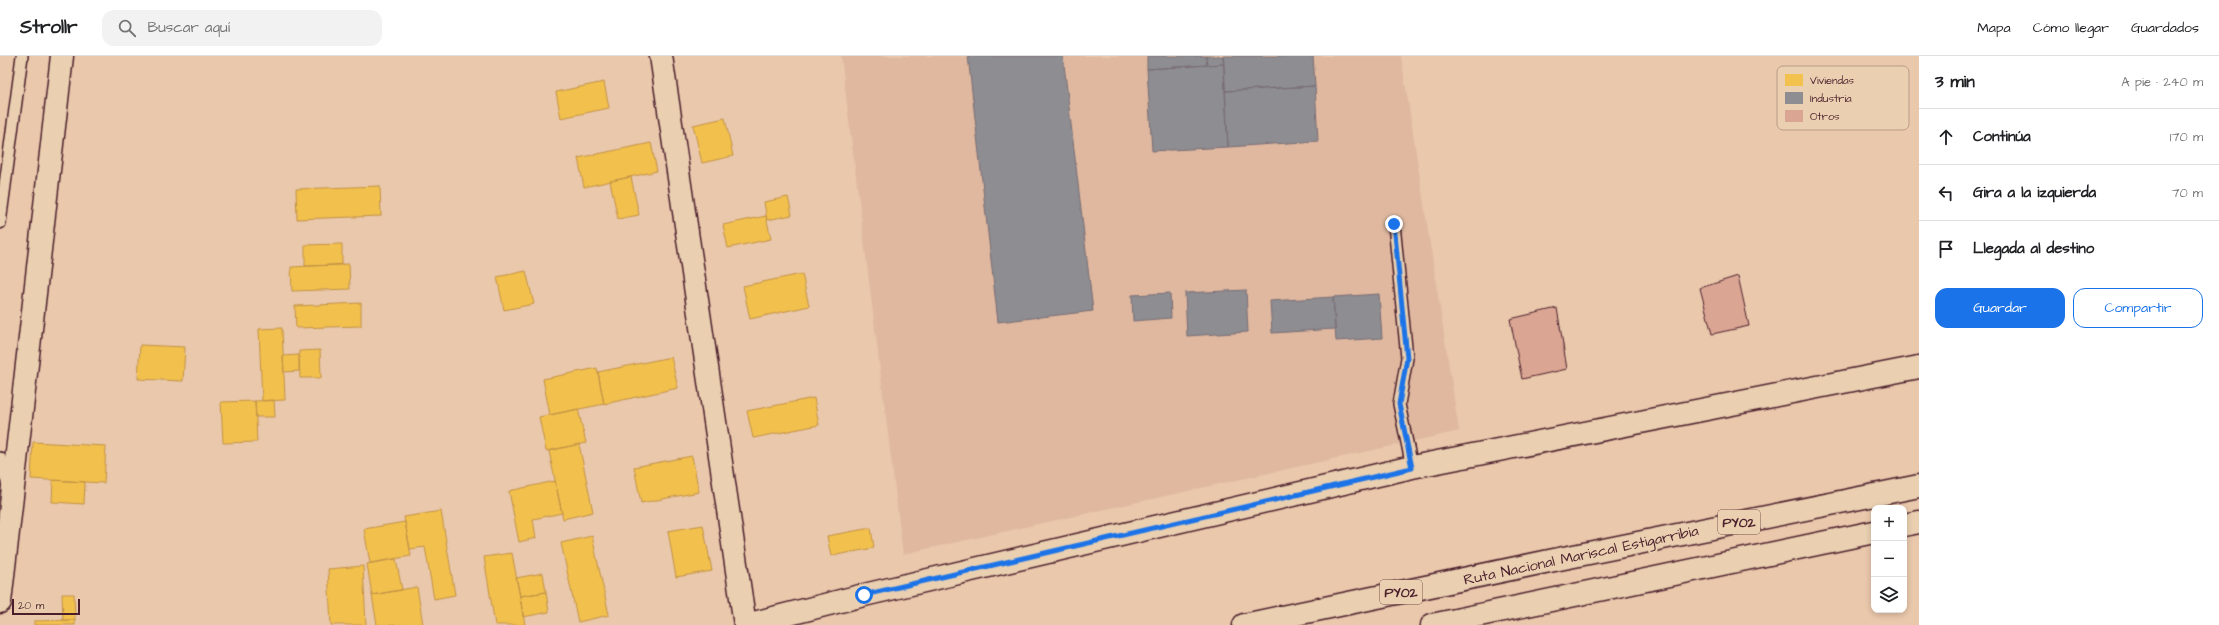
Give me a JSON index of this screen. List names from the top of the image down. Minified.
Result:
{"streets":{"main road":["PY02","Ruta Nacional Mariscal Estigarribia"]},"legend":["Viviendas","Industria","Otros"],"scale_bar":"20 m","page":{"header":"Strollr","search":"Buscar aquí","nav":["Mapa","Cómo llegar","Guardados"],"heading":["3 min","A pie · 240 m"],"list":[["Continúa","170 m"],["Gira a la izquierda","70 m"],"Llegada al destino"],"buttons":["Guardar","Compartir"],"map_buttons":["+","−"],"scale":"20 m"}}
